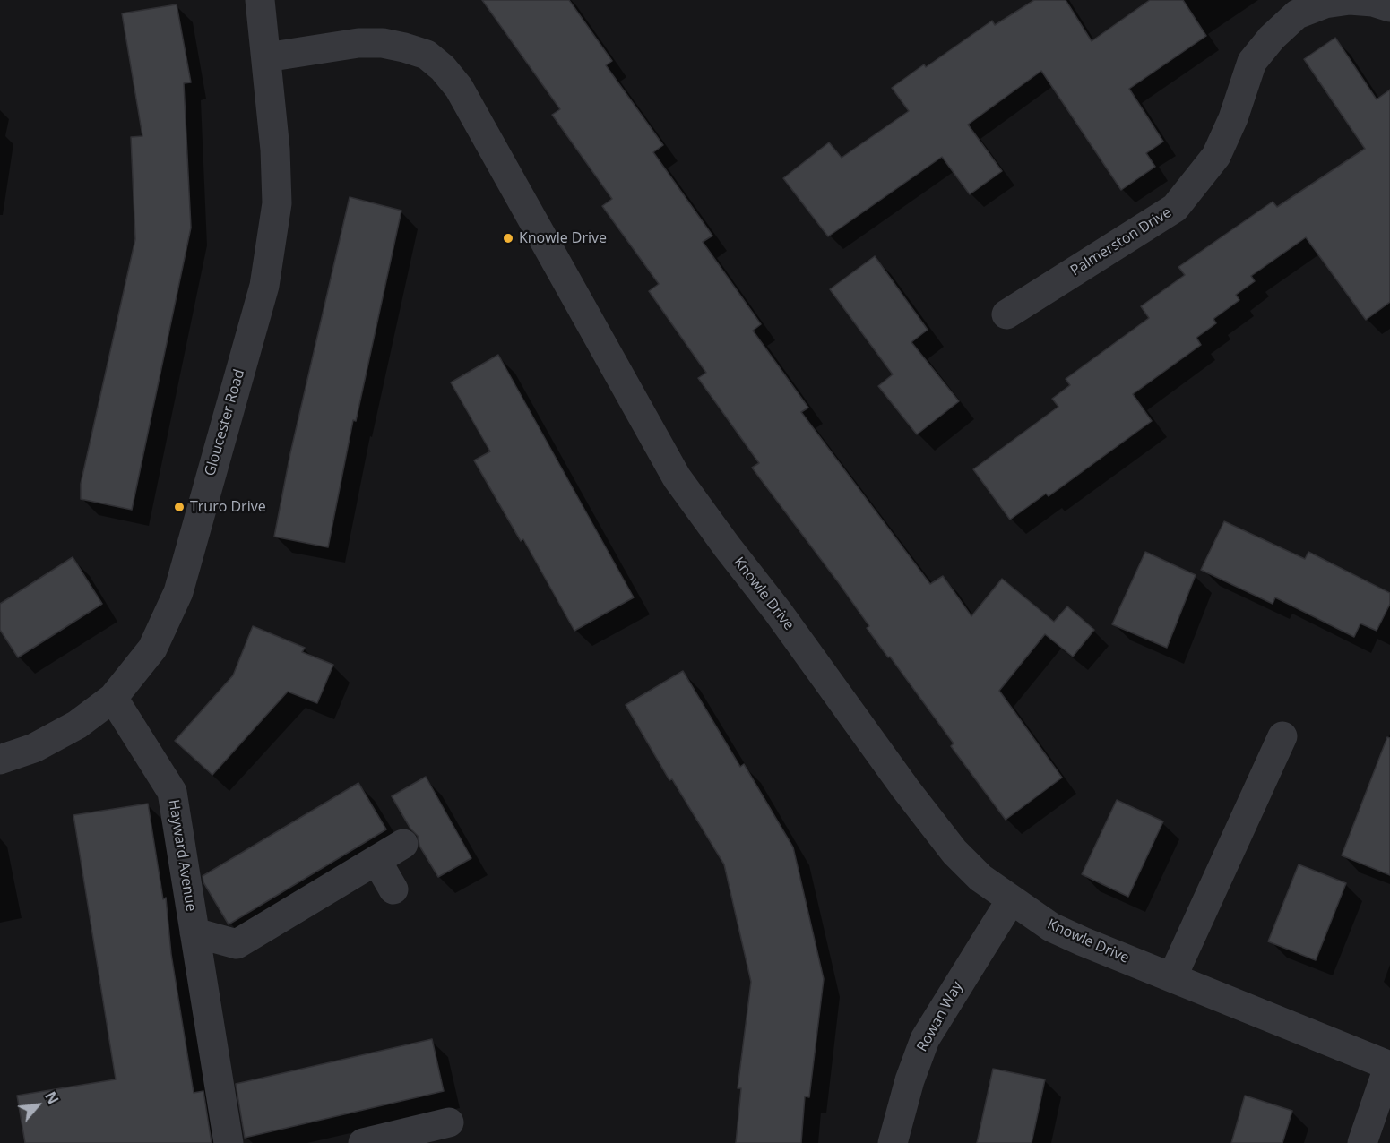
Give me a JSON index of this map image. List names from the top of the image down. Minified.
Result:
{"streets":{"street":["Palmerston Drive","Gloucester Road","Knowle Drive","Hayward Avenue","Rowan Way"]},"crossings":[["Gloucester Road","Knowle Drive"],["Gloucester Road","Hayward Avenue"],["Knowle Drive","Rowan Way"]],"places":["Knowle Drive","Truro Drive"],"north":"top right"}
